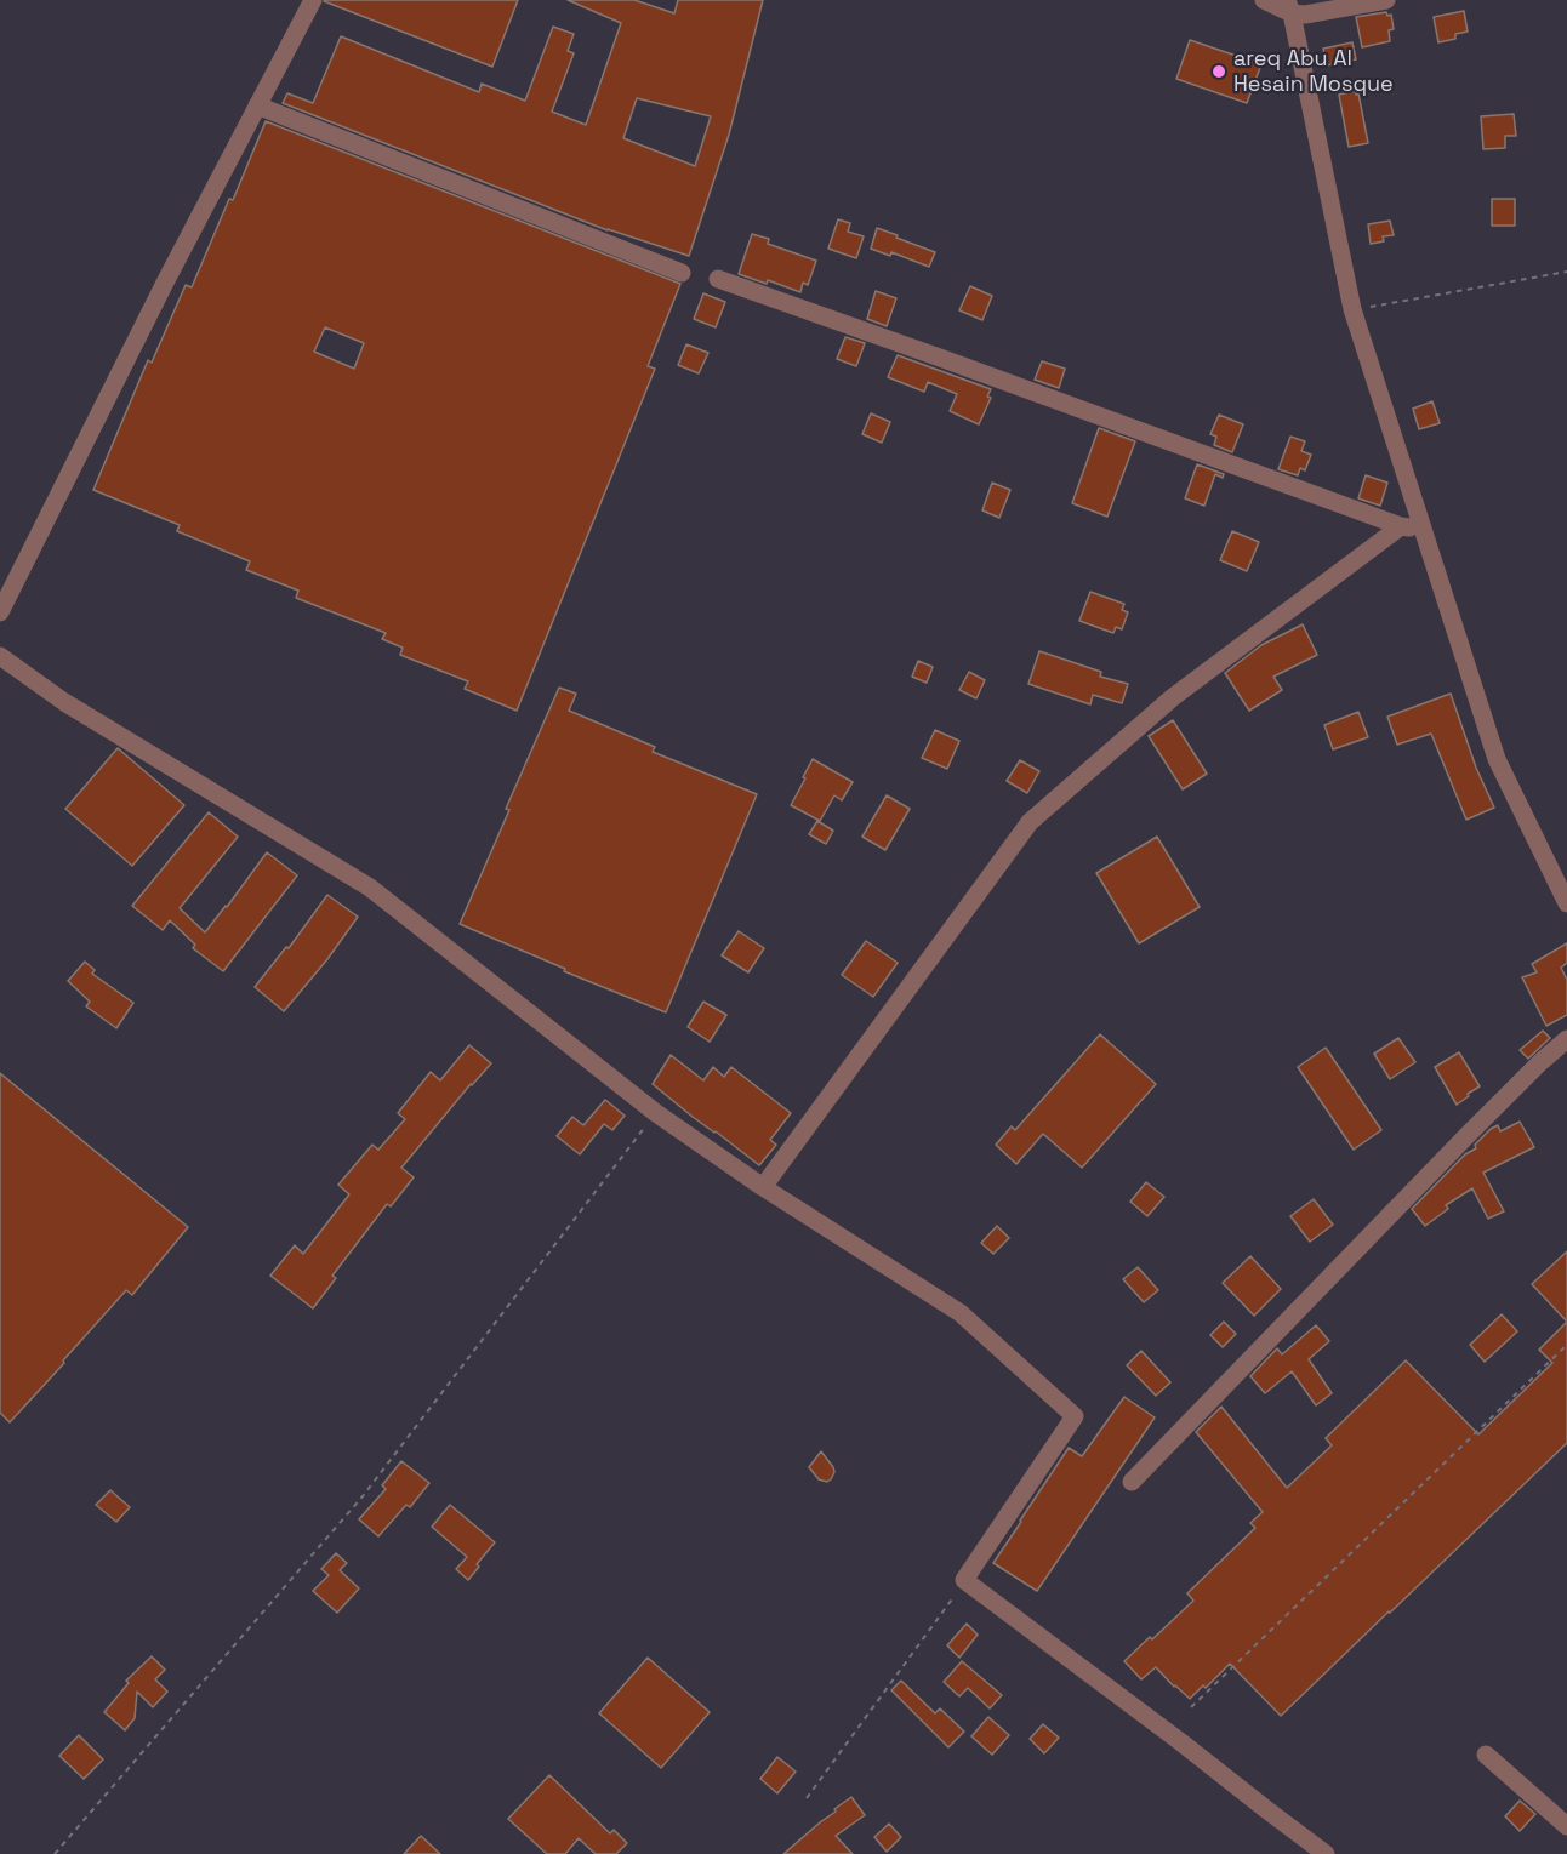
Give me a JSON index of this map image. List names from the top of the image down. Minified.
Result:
{"places":["areq Abu Al Hesain Mosque"]}
